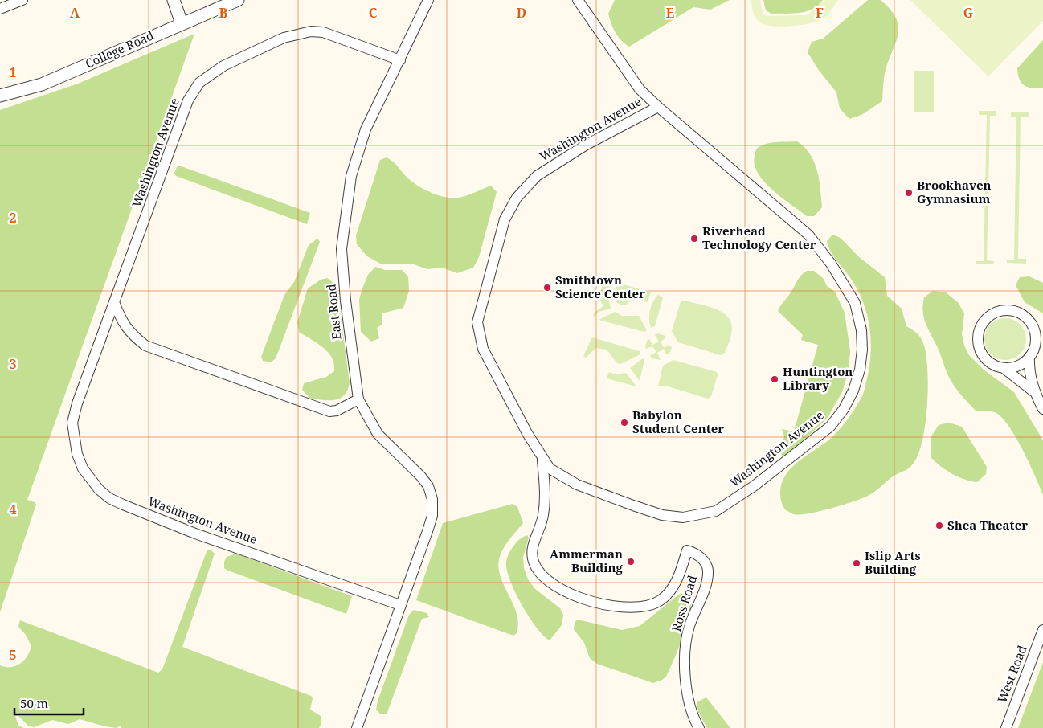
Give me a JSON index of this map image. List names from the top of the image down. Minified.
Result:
{"streets":{"street":["College Road","Washington Avenue","East Road","Ross Road","West Road"]},"crossings":[["Washington Avenue","East Road"],["Washington Avenue","Ross Road"]],"places":["Brookhaven Gymnasium","Riverhead Technology Center","Smithtown Science Center","Huntington Library","Babylon Student Center","Shea Theater","Ammerman Building","Islip Arts Building"],"scale_bar":"50 m","grid":{"columns":["A","B","C","D","E","F","G"],"rows":["1","2","3","4","5"]}}
